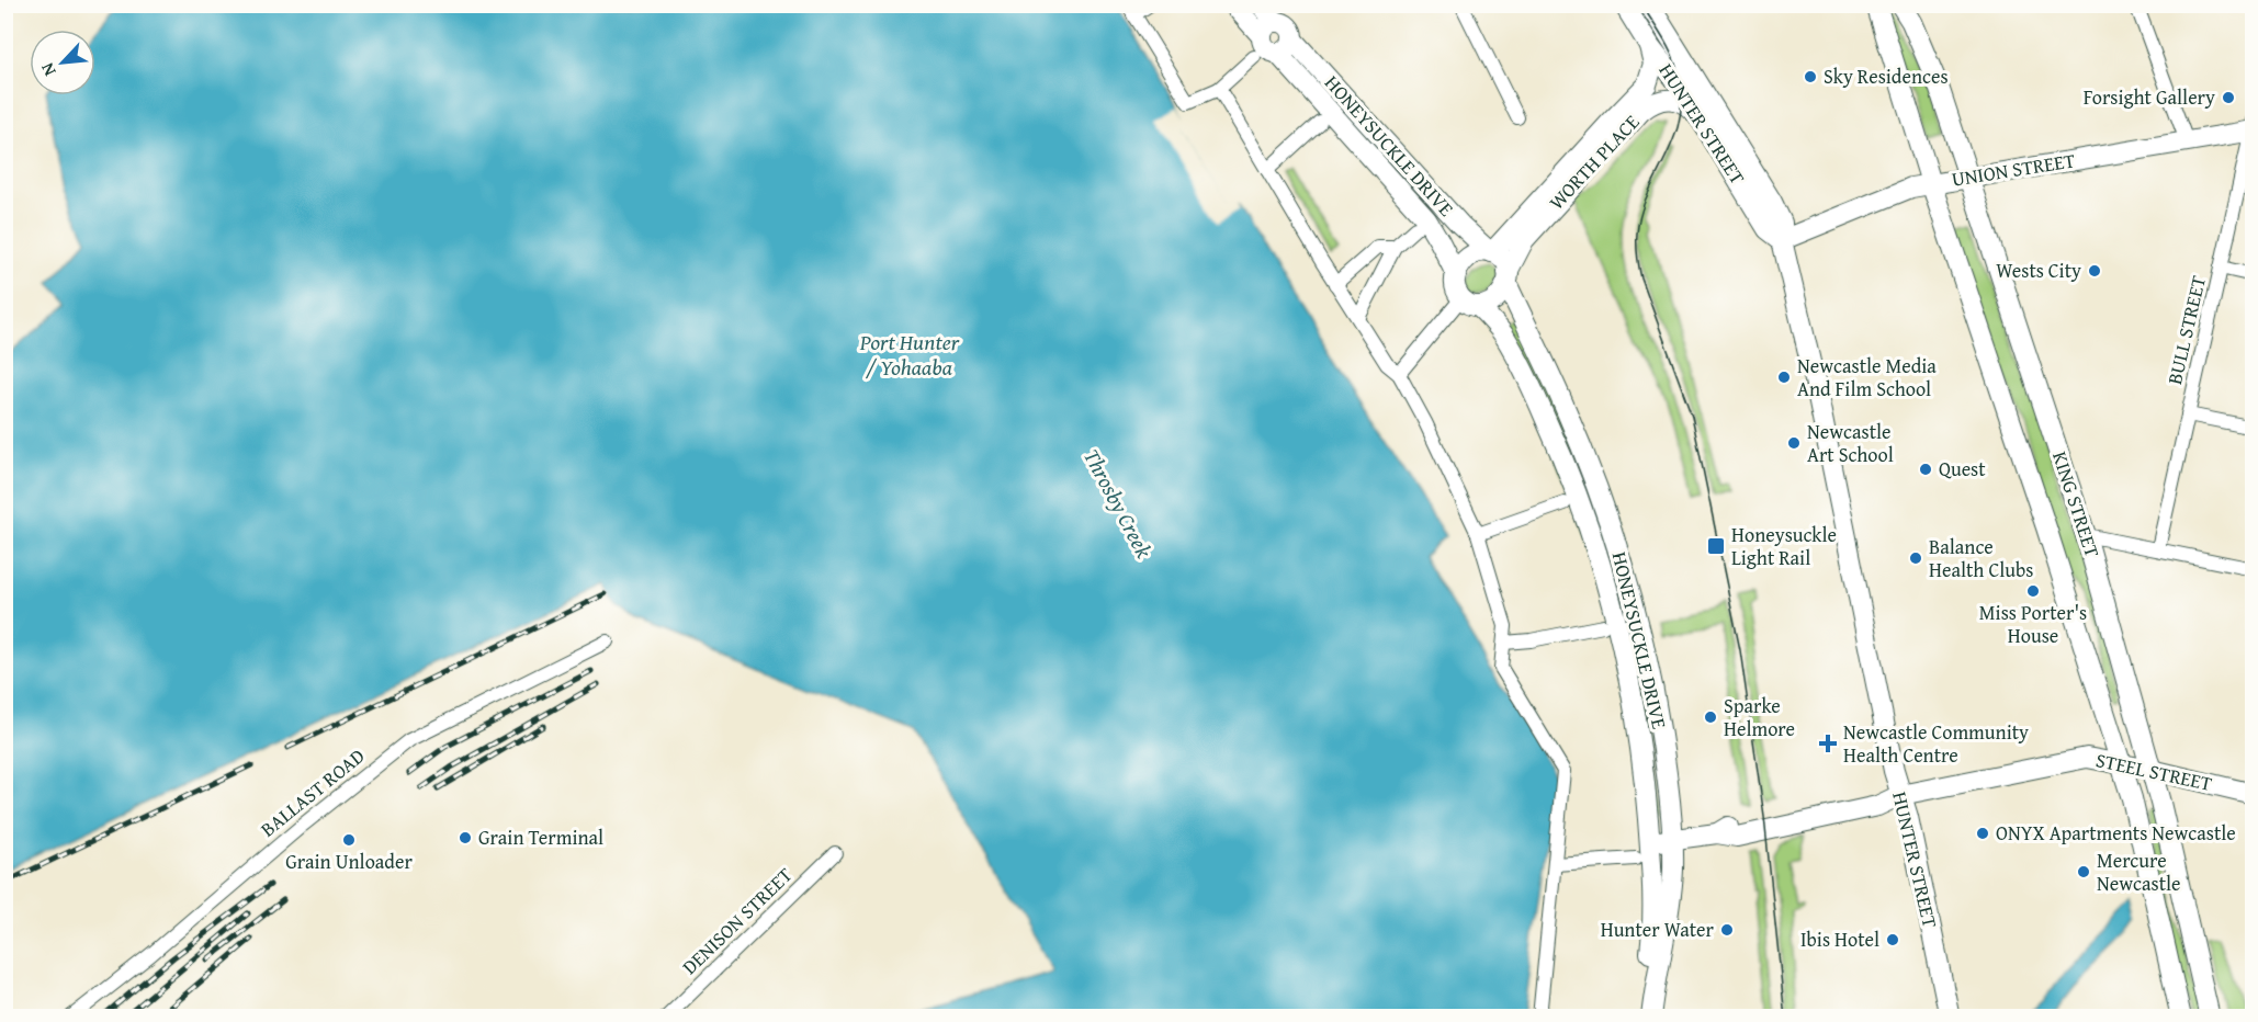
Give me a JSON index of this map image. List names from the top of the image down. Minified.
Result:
{"streets":{"main road":["HUNTER STREET","HONEYSUCKLE DRIVE","WORTH PLACE","UNION STREET","KING STREET","STEEL STREET"],"street":["BULL STREET","BALLAST ROAD","DENISON STREET"]},"crossings":[["HUNTER STREET","WORTH PLACE"],["HUNTER STREET","UNION STREET"],["HUNTER STREET","STEEL STREET"],["HONEYSUCKLE DRIVE","WORTH PLACE"],["HONEYSUCKLE DRIVE","STEEL STREET"],["UNION STREET","BULL STREET"],["UNION STREET","KING STREET"],["KING STREET","STEEL STREET"]],"water":["Port Hunter / Yohaaba","Throsby Creek"],"places":{"other":["Sky Residences","Forsight Gallery","Wests City","Newcastle Media And Film School","Newcastle Art School","Quest","Balance Health Clubs","Miss Porter's House","Sparke Helmore","ONYX Apartments Newcastle","Grain Terminal","Grain Unloader","Mercure Newcastle","Hunter Water","Ibis Hotel"],"transit":["Honeysuckle Light Rail"],"health":["Newcastle Community Health Centre"]},"north":"bottom left"}
